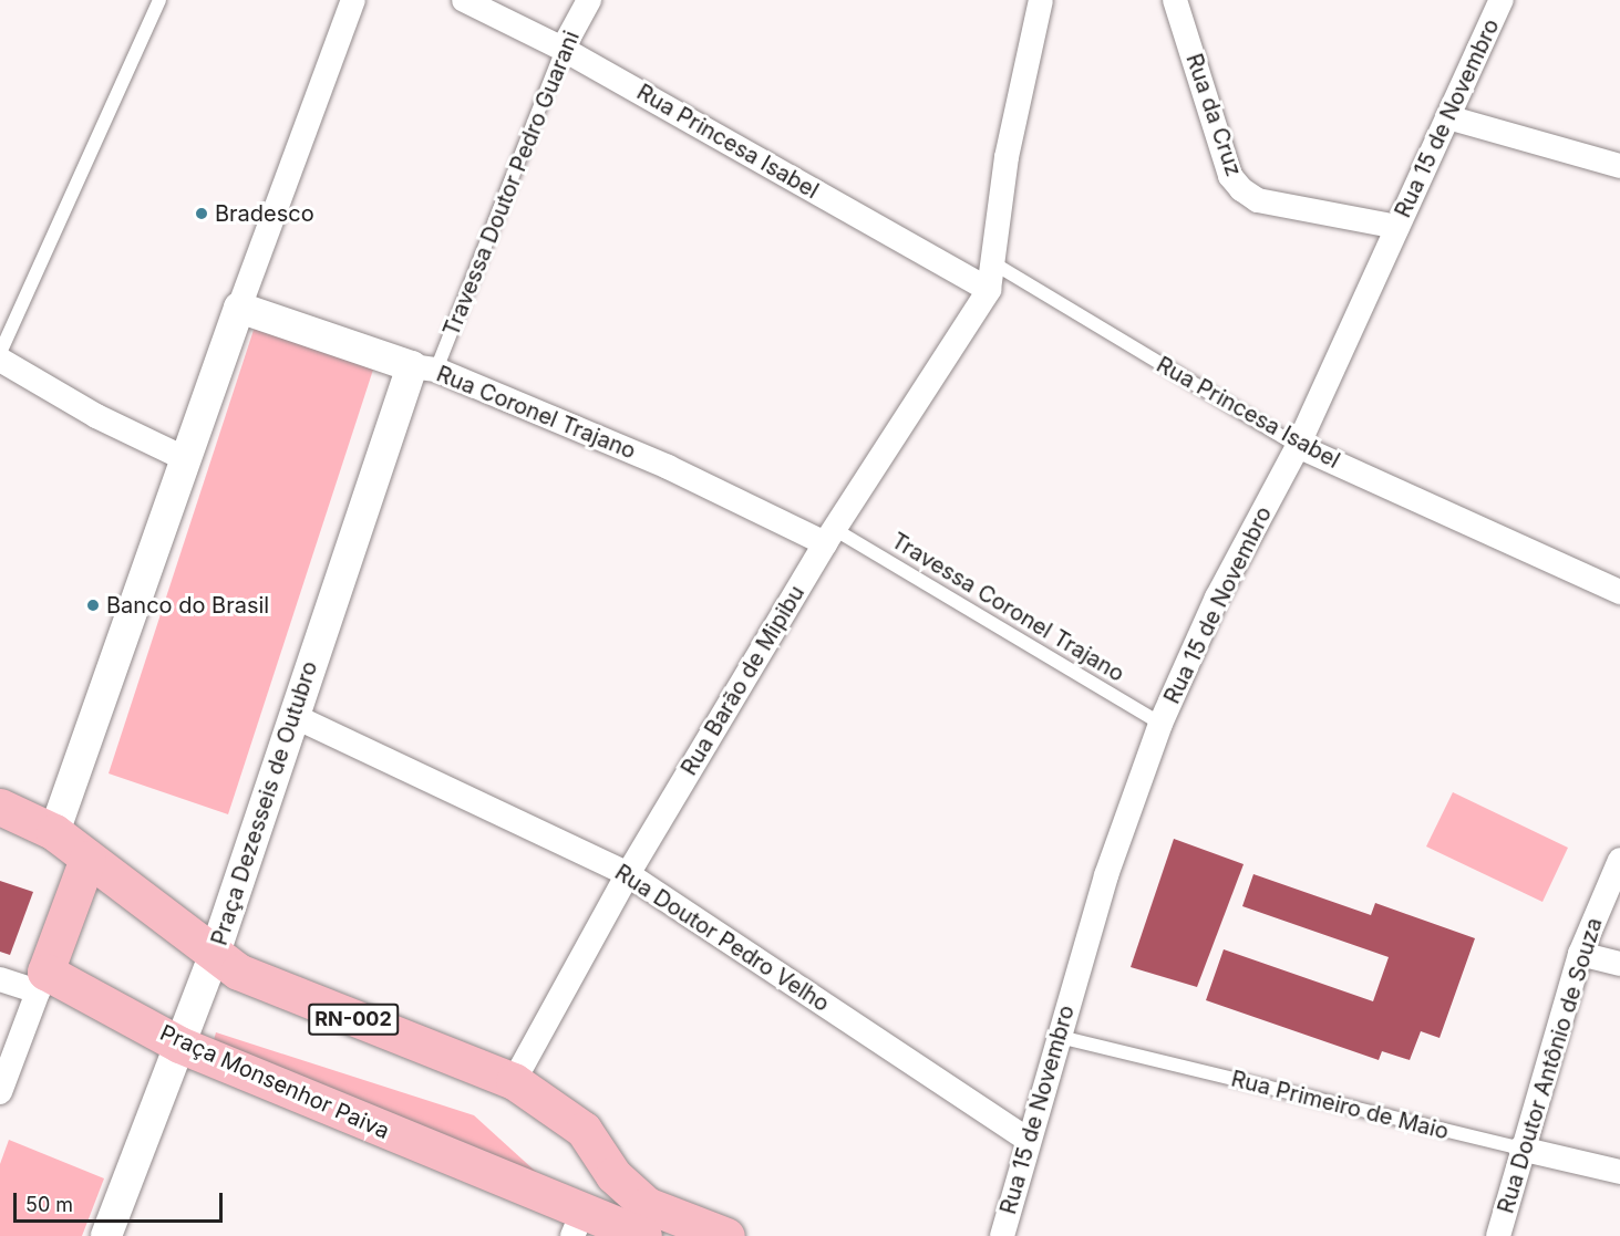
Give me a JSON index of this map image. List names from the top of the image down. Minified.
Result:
{"streets":{"main road":["RN-002","Praça Monsenhor Paiva"],"street":["Rua da Cruz","Rua 15 de Novembro","Rua Princesa Isabel","Travessa Doutor Pedro Guarani","Rua Coronel Trajano","Rua Barão de Mipibu","Praça Dezesseis de Outubro","Rua Doutor Pedro Velho","Rua Doutor Antônio de Souza","Rua Primeiro de Maio"],"lane":["Travessa Coronel Trajano"]},"crossings":[["Rua da Cruz","Rua 15 de Novembro"],["Rua 15 de Novembro","Rua Princesa Isabel"],["Rua 15 de Novembro","Travessa Coronel Trajano"],["Rua 15 de Novembro","Rua Doutor Pedro Velho"],["Rua 15 de Novembro","Rua Primeiro de Maio"],["Rua Princesa Isabel","Travessa Doutor Pedro Guarani"],["Rua Princesa Isabel","Rua Barão de Mipibu"],["Travessa Doutor Pedro Guarani","Rua Coronel Trajano"],["Travessa Doutor Pedro Guarani","Praça Dezesseis de Outubro"],["Rua Coronel Trajano","Travessa Coronel Trajano"],["Rua Coronel Trajano","Rua Barão de Mipibu"],["Rua Coronel Trajano","Praça Dezesseis de Outubro"],["Travessa Coronel Trajano","Rua Barão de Mipibu"],["Rua Barão de Mipibu","Rua Doutor Pedro Velho"],["Rua Barão de Mipibu","RN-002"],["Praça Dezesseis de Outubro","Rua Doutor Pedro Velho"],["Praça Dezesseis de Outubro","RN-002"],["Praça Dezesseis de Outubro","Praça Monsenhor Paiva"],["Rua Doutor Antônio de Souza","Rua Primeiro de Maio"]],"places":["Bradesco","Banco do Brasil"],"scale_bar":"50 m"}
